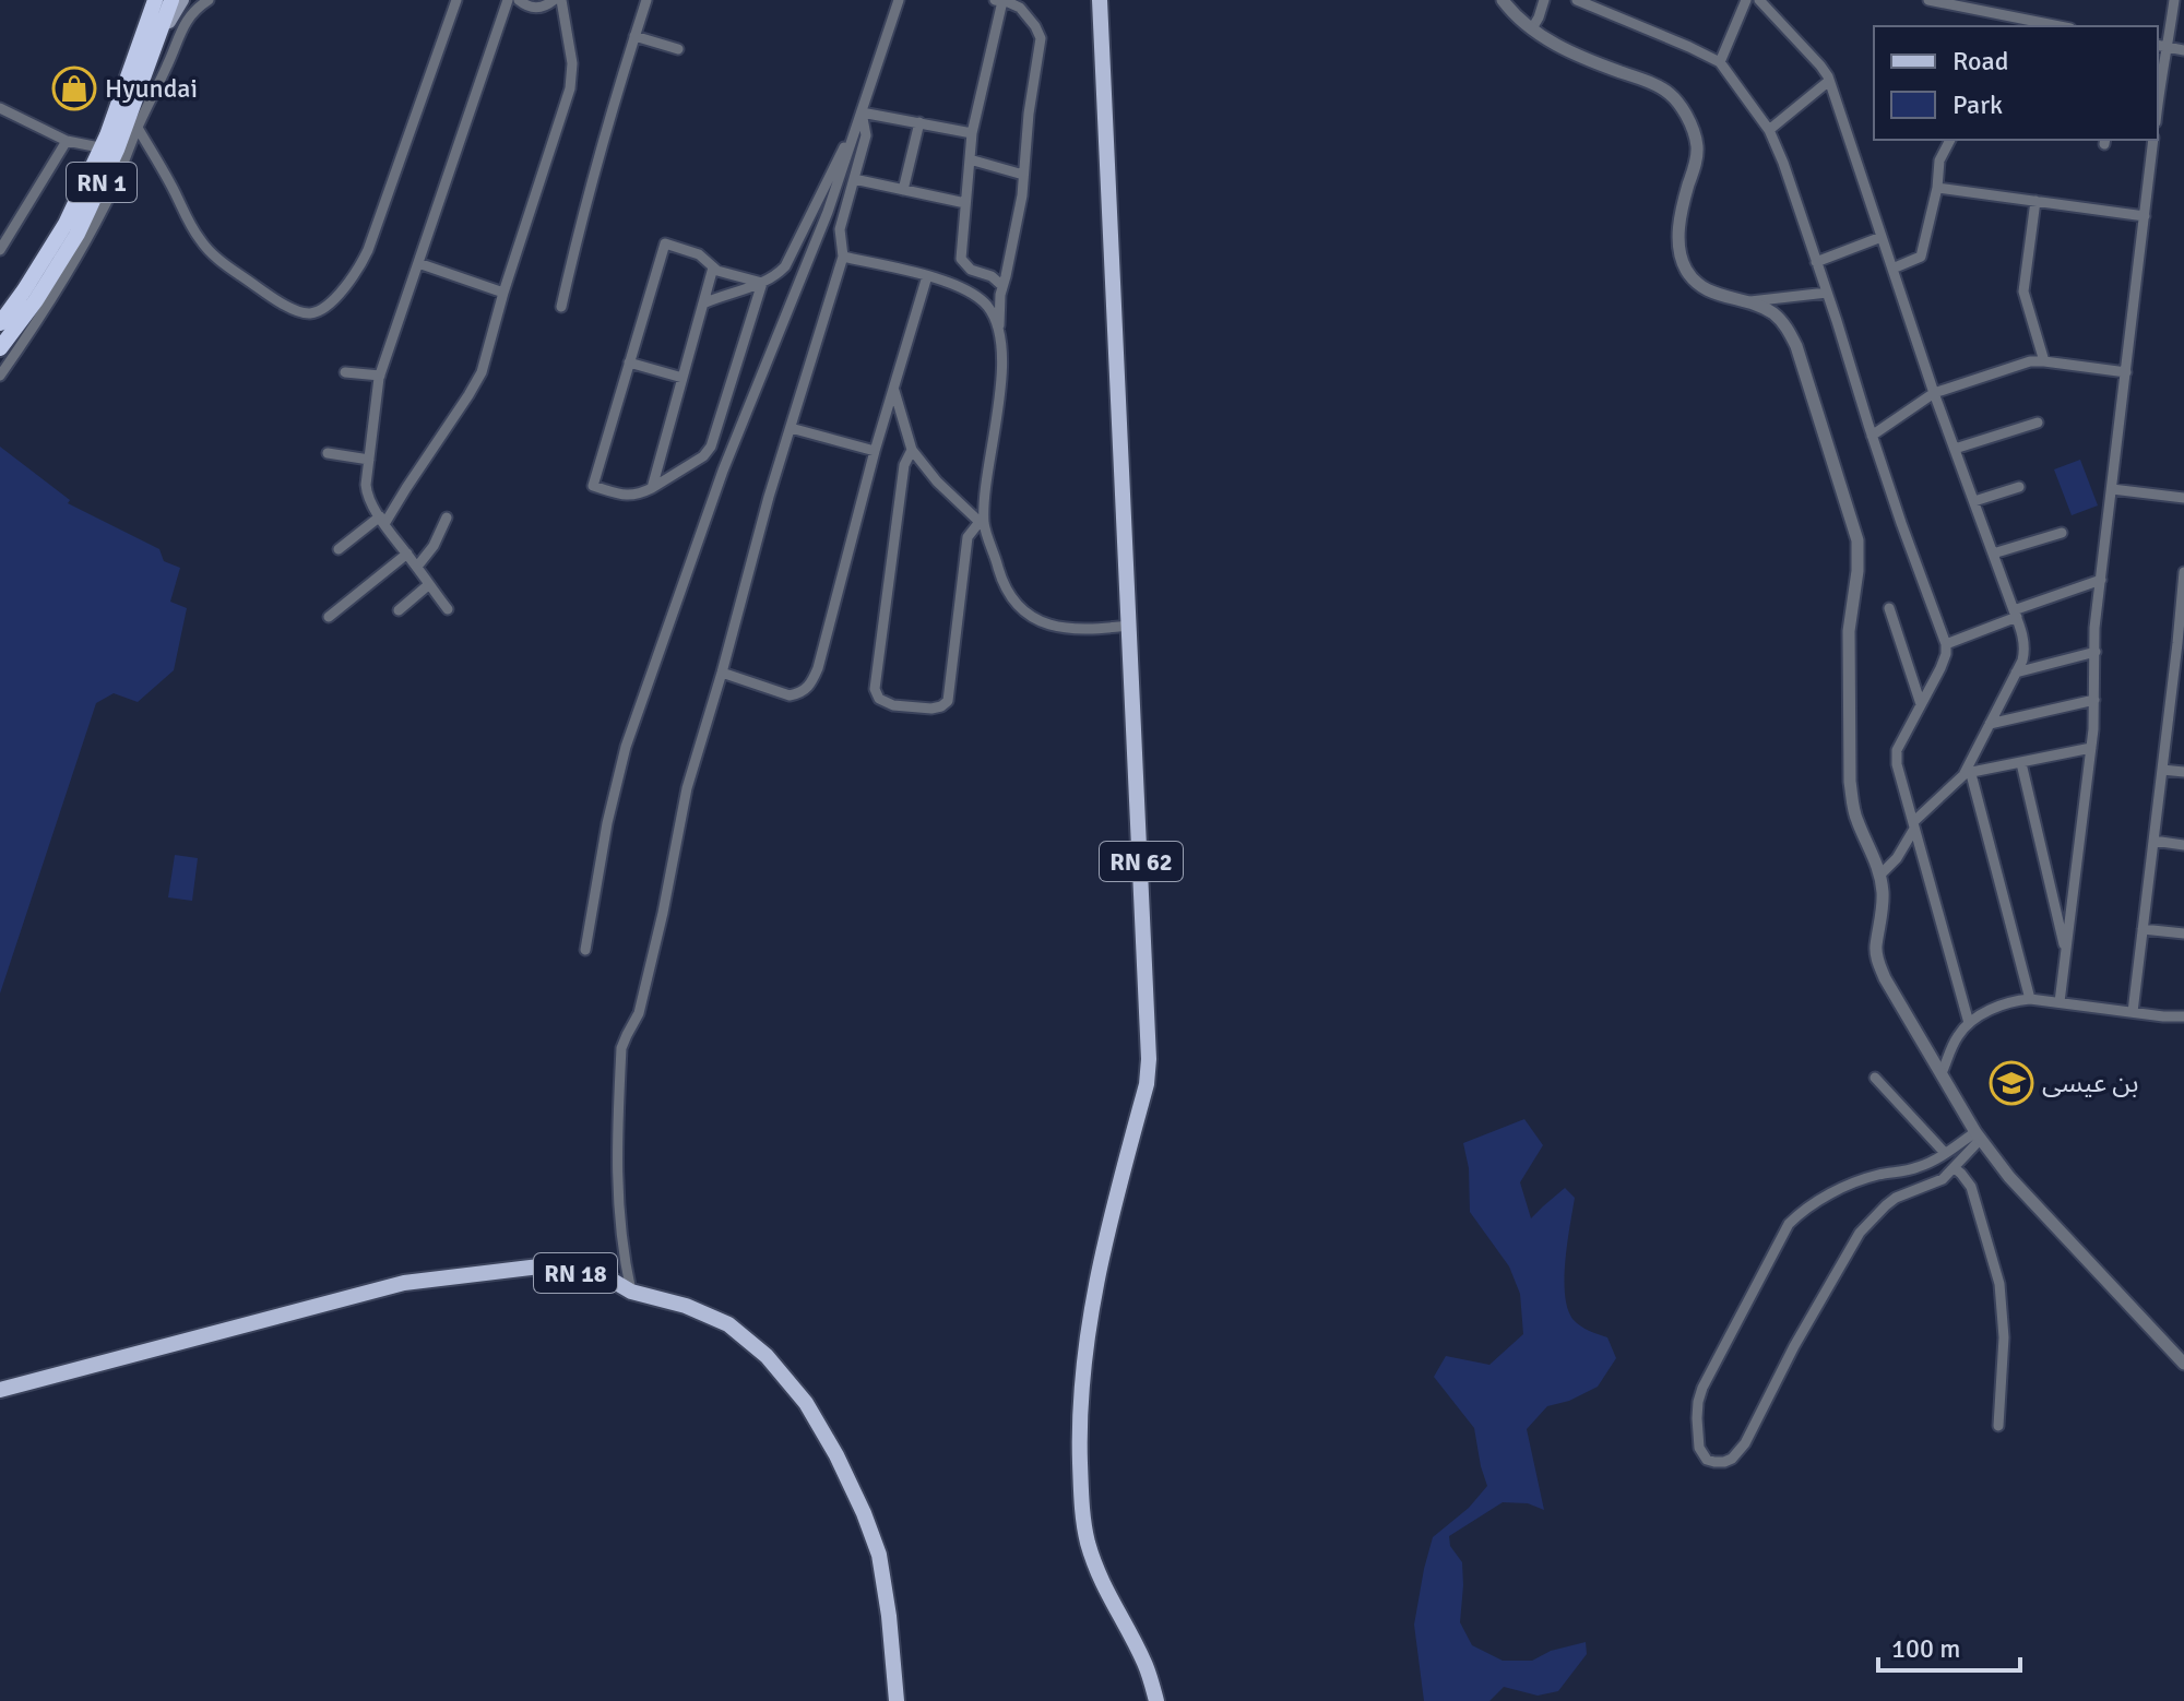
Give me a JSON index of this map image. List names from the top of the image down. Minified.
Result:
{"streets":{"highway":["RN 1"],"main road":["RN 62","RN 18"]},"places":{"shop":["Hyundai"],"school or university":["بن عيسى"]},"legend":["Road","Park"],"scale_bar":"100 m"}
